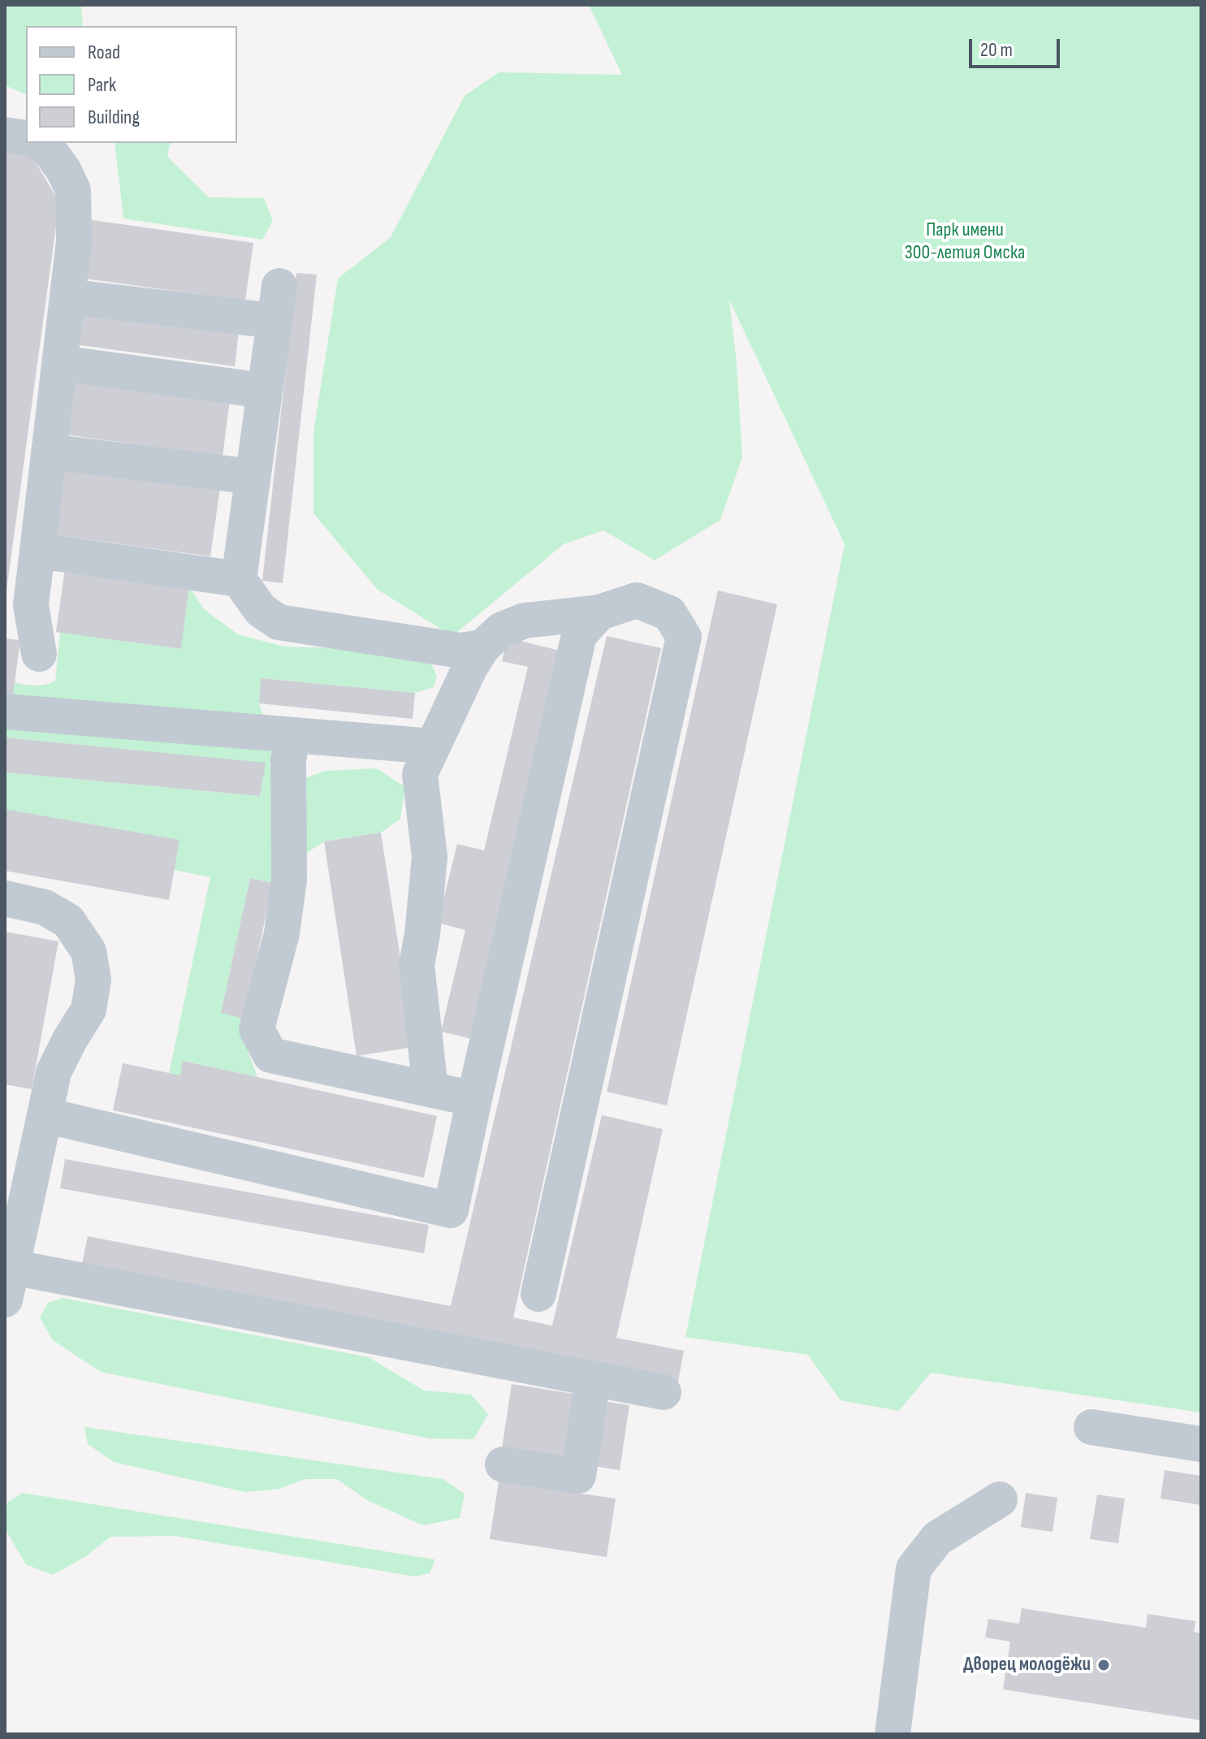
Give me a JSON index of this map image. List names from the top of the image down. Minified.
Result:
{"parks":["Парк имени 300-летия Омска"],"places":["Дворец молодёжи"],"legend":["Road","Park","Building"],"scale_bar":"20 m"}
